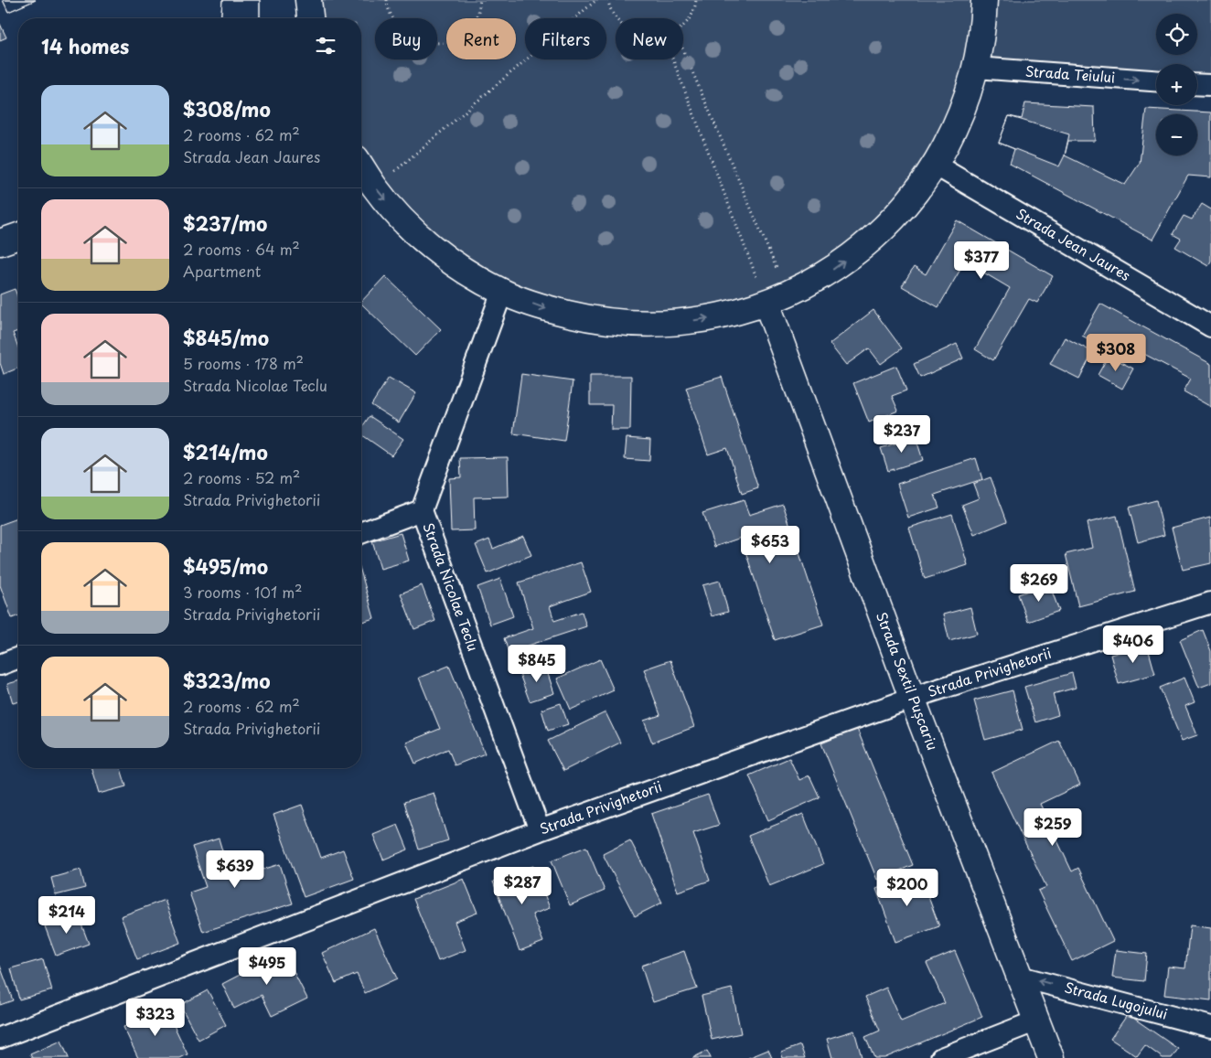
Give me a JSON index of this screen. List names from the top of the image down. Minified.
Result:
{"streets":{"street":["Strada Teiului","Strada Jean Jaures","Strada Nicolae Teclu","Strada Privighetorii","Strada Sextil Pușcariu","Strada Lugojului"]},"crossings":[["Strada Nicolae Teclu","Strada Privighetorii"],["Strada Privighetorii","Strada Sextil Pușcariu"],["Strada Sextil Pușcariu","Strada Lugojului"]],"one_way":["Strada Teiului","Strada Lugojului"],"page":{"map_buttons":["+","−"],"chip":["Buy","Rent","Filters","New"],"heading":"14 homes","list":[{"name":"$308/mo","note":"2 rooms · 62 m² · Strada Jean Jaures"},{"name":"$237/mo","note":"2 rooms · 64 m² · Apartment"},{"name":"$845/mo","note":"5 rooms · 178 m² · Strada Nicolae Teclu"},{"name":"$214/mo","note":"2 rooms · 52 m² · Strada Privighetorii"},{"name":"$495/mo","note":"3 rooms · 101 m² · Strada Privighetorii"},{"name":"$323/mo","note":"2 rooms · 62 m² · Strada Privighetorii"}],"price":["$377","$308","$237","$653","$269","$406","$845","$259","$639","$287","$200","$214","$495","$323"]}}
